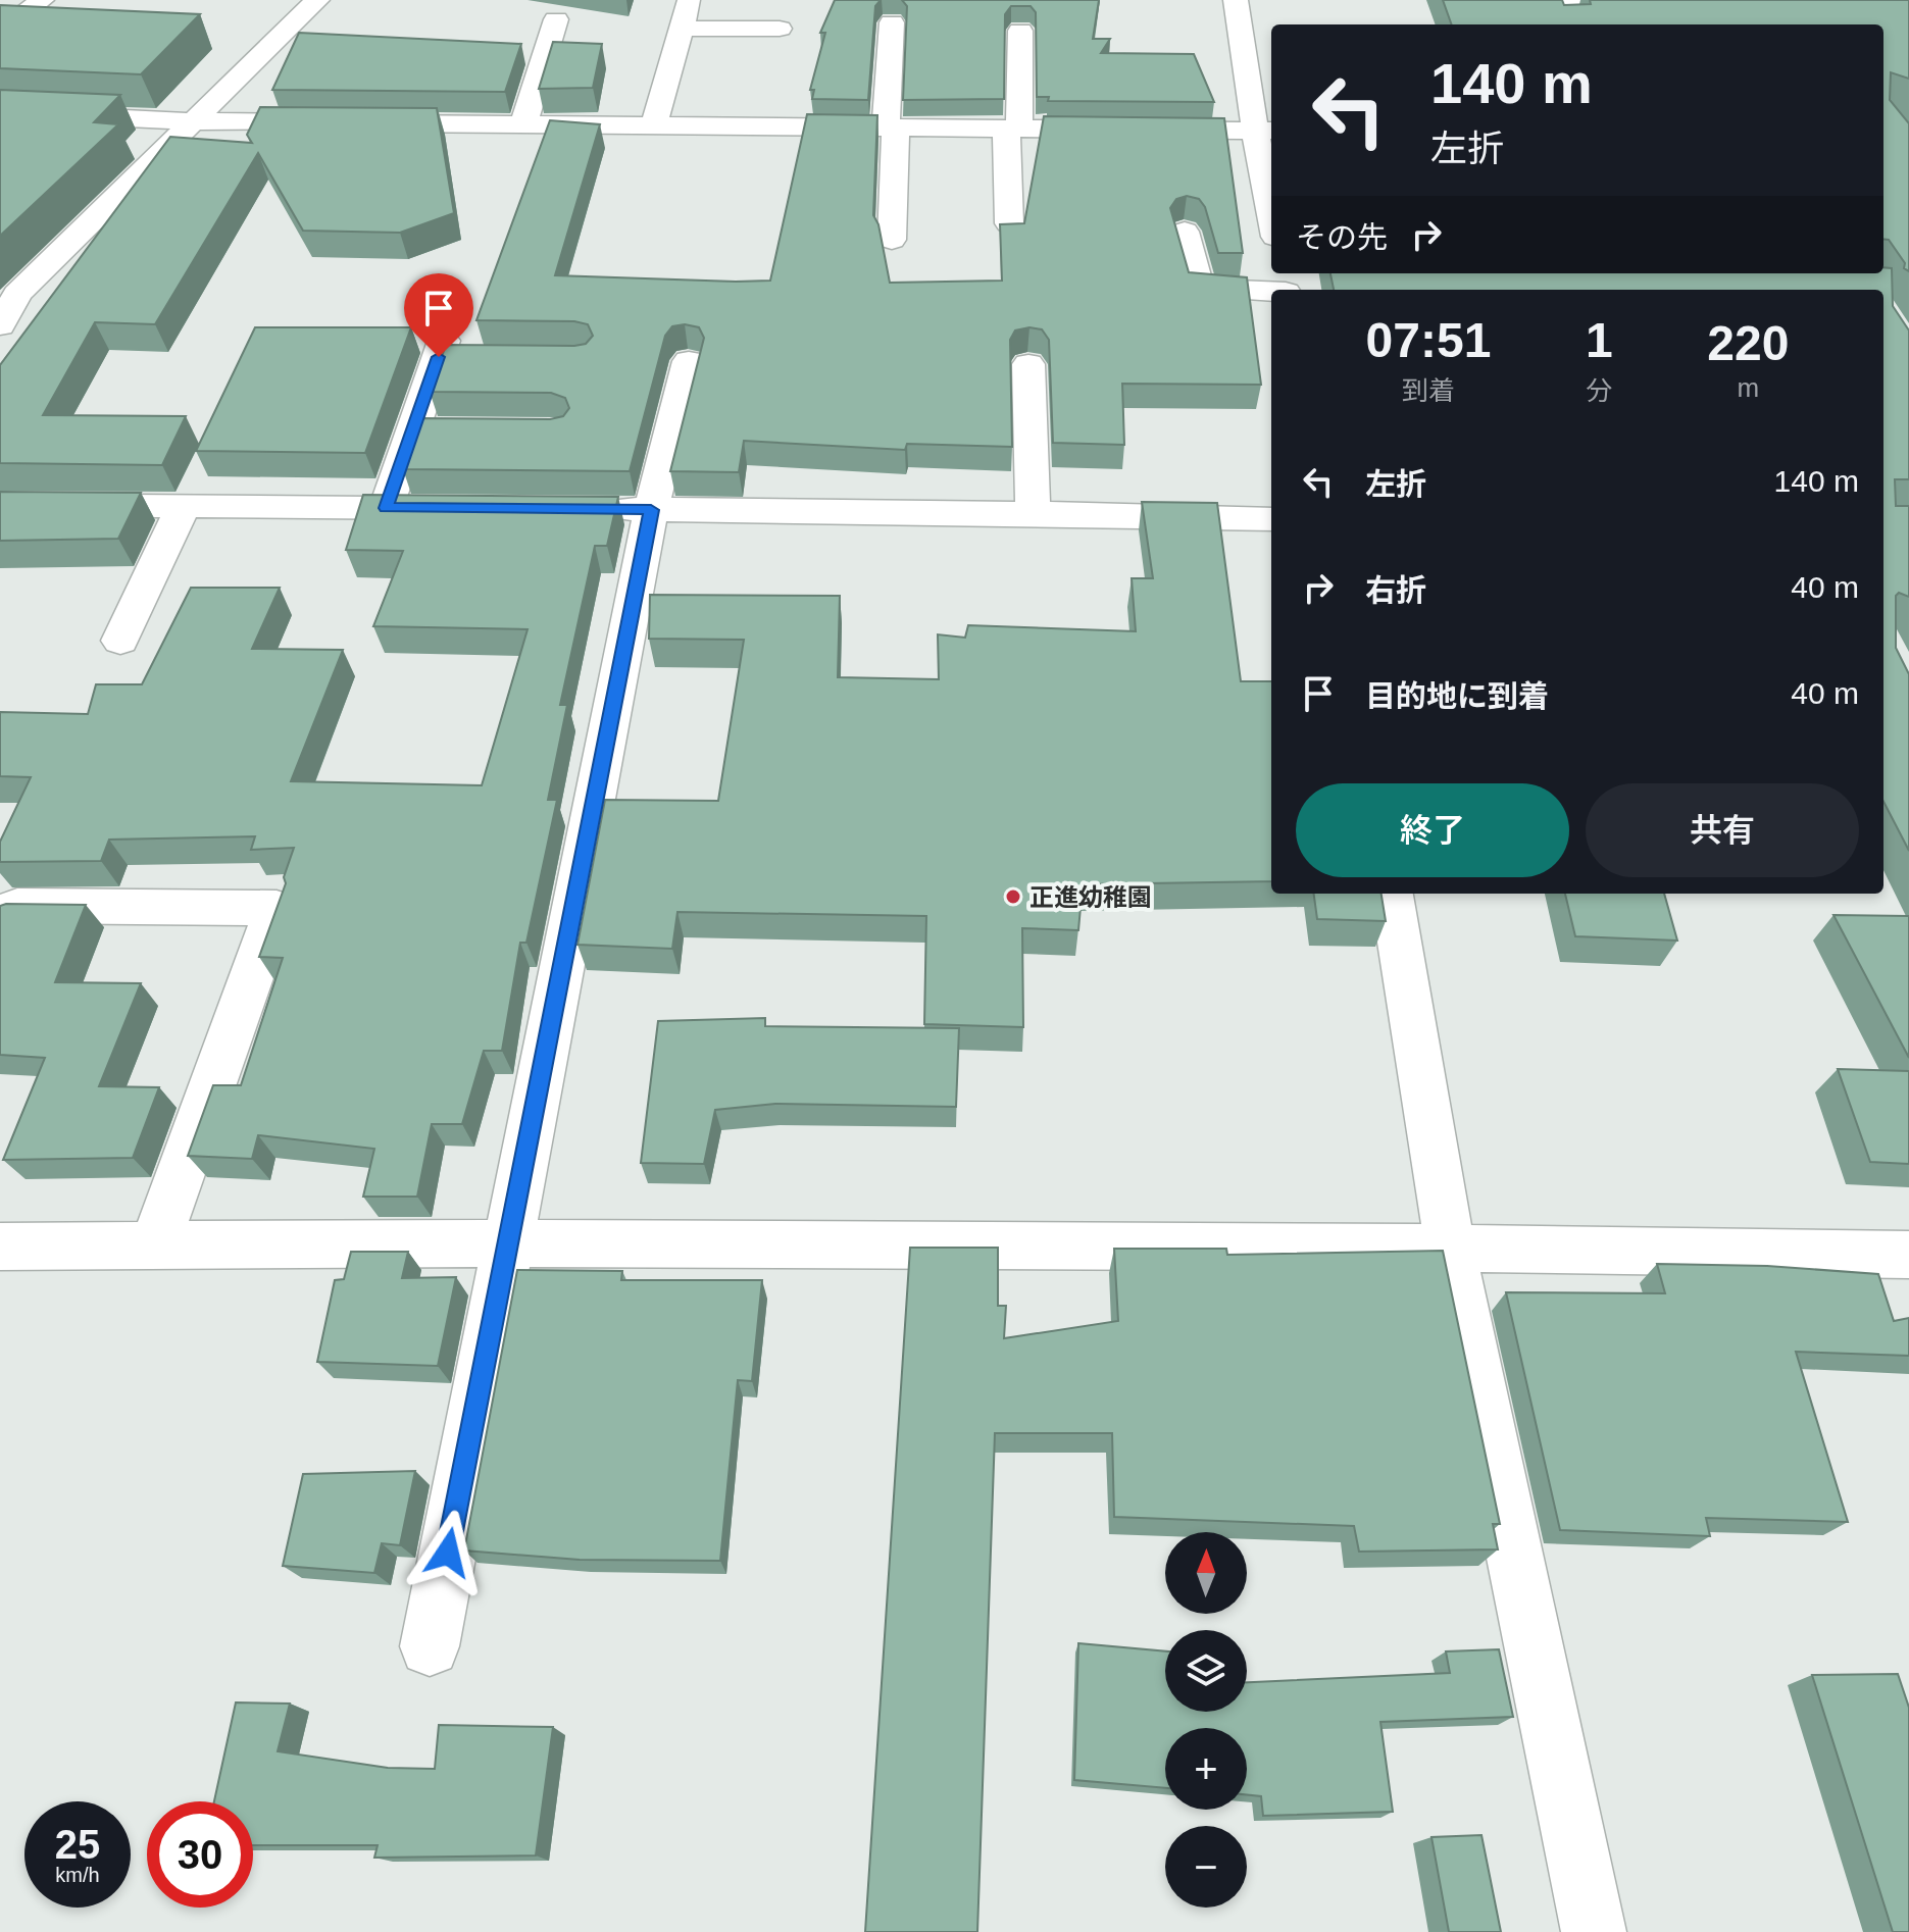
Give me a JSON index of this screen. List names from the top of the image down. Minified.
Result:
{"places":["正進幼稚園"],"north":"top","page":{"turn":["140 m","左折"],"then":"その先","eta":["07:51","到着","1","分","220","m"],"list":[{"name":"左折","value":"140 m"},{"name":"右折","value":"40 m"},{"name":"目的地に到着","value":"40 m"}],"buttons":["終了","共有"],"map_buttons":["+","−"],"speed":"25 km/h","limit":"30"}}
